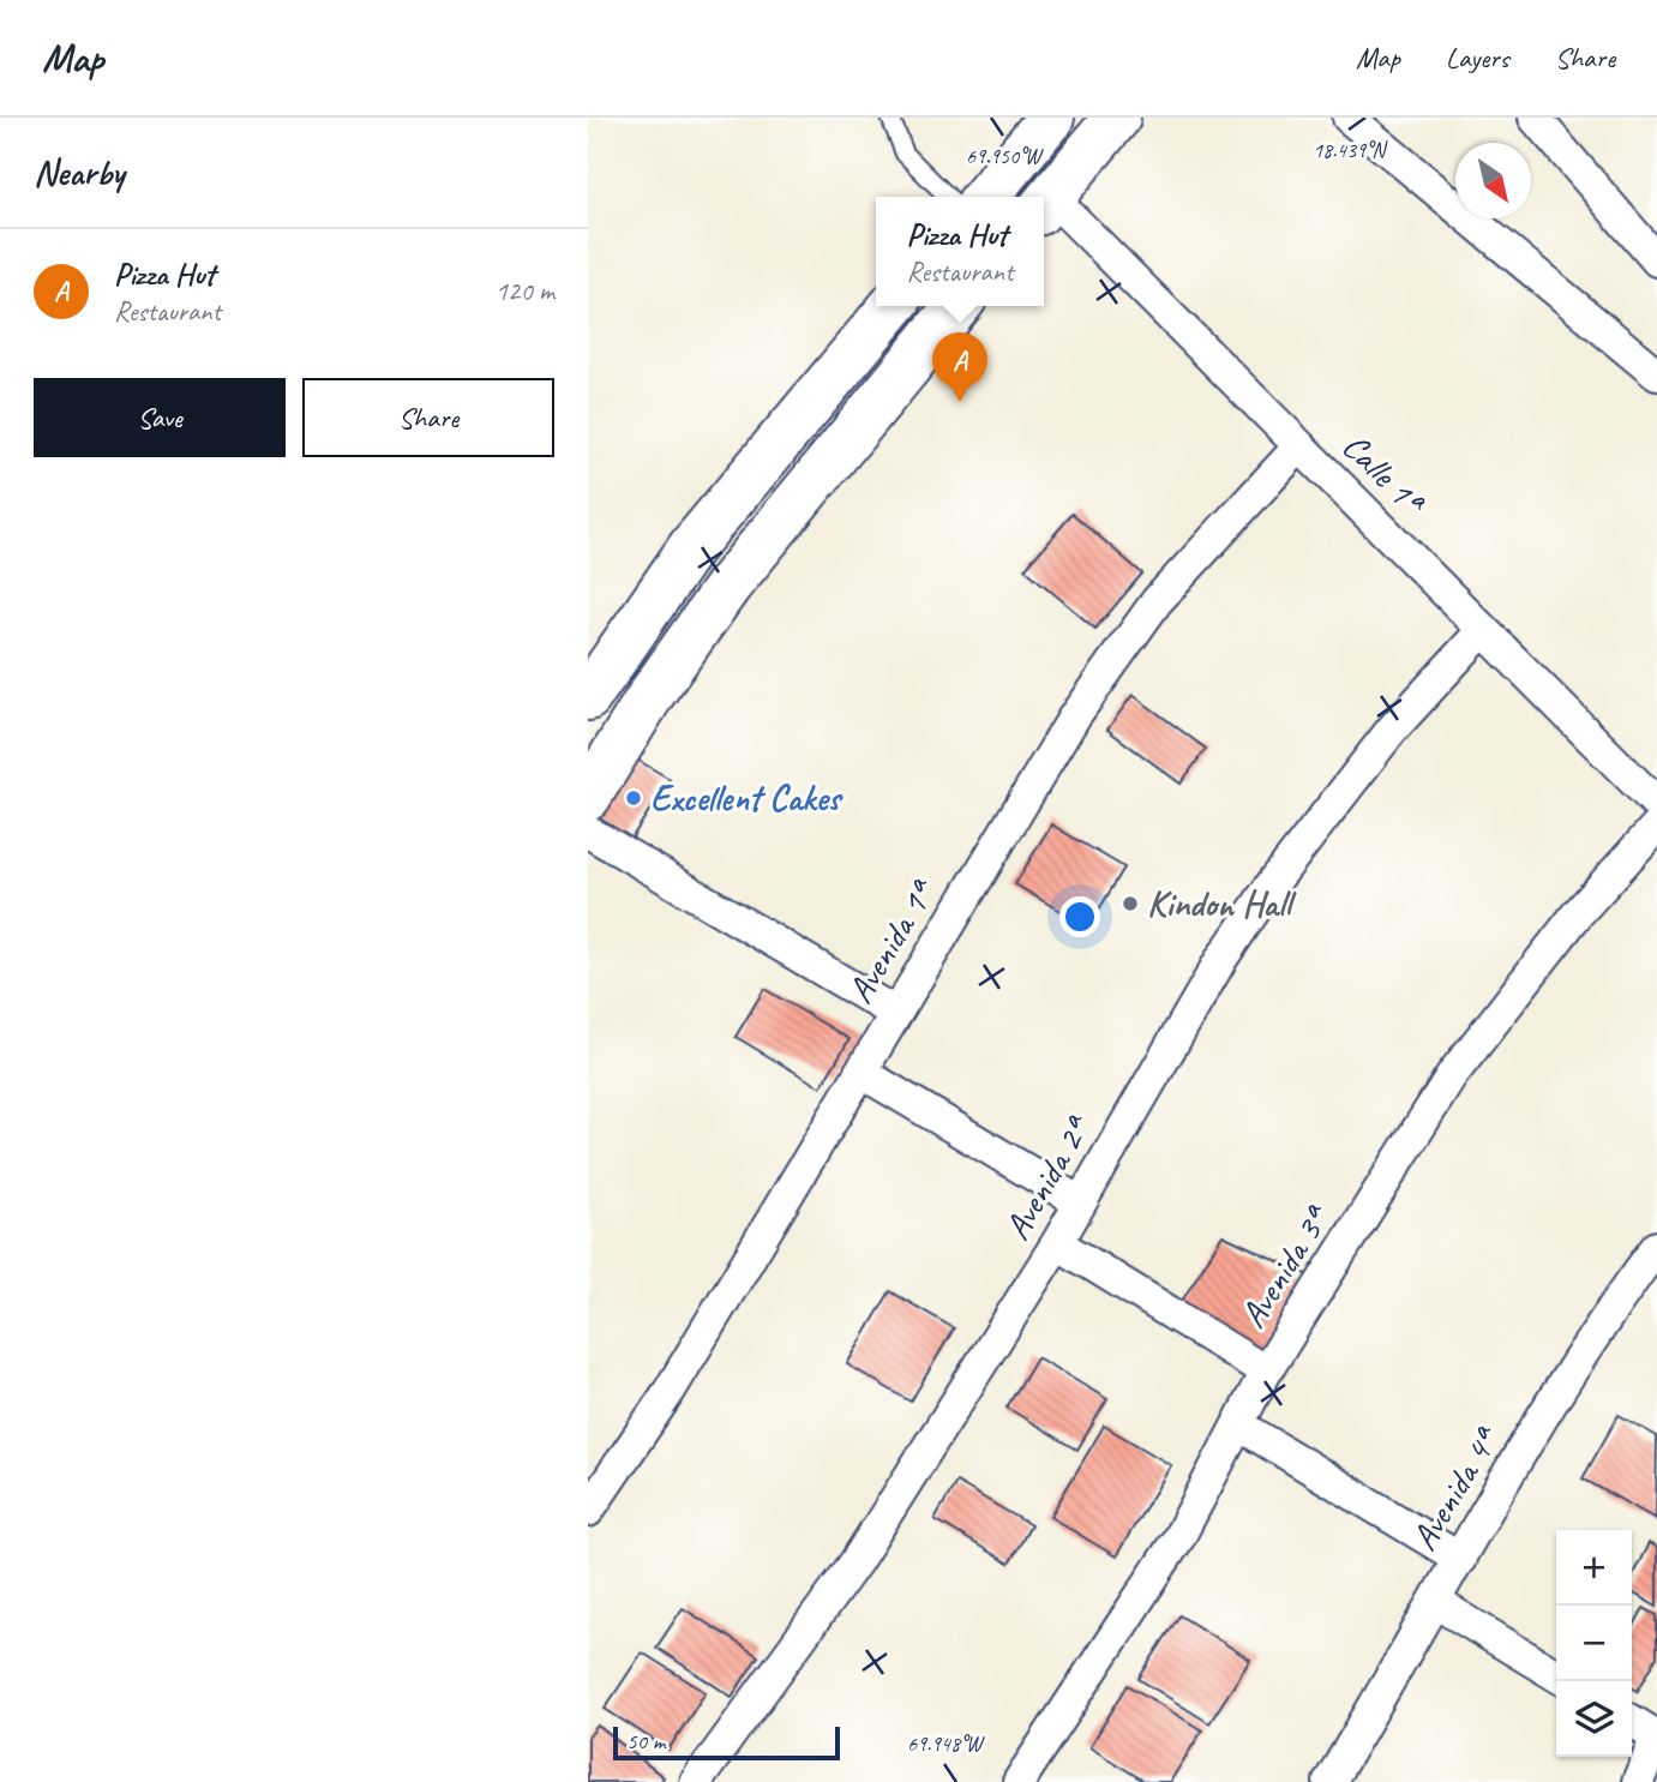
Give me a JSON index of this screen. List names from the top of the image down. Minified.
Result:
{"streets":{"street":["Calle 1ª","Avenida 1ª","Avenida 2ª","Avenida 3ª","Avenida 4ª"]},"crossings":[["Calle 1ª","Avenida 1ª"],["Calle 1ª","Avenida 2ª"]],"places":["Excellent Cakes","Kindon Hall"],"scale_bar":"50 m","north":"bottom right","page":{"header":"Map","nav":["Map","Layers","Share"],"heading":"Nearby","popup":["Pizza Hut","Restaurant"],"list":[{"mark":"A","name":"Pizza Hut","note":"Restaurant","value":"120 m"}],"pins":"A","buttons":["Save","Share"],"map_buttons":["+","−"],"scale":"50 m"},"coordinates":["18.439°N","69.950°W","69.948°W"]}
